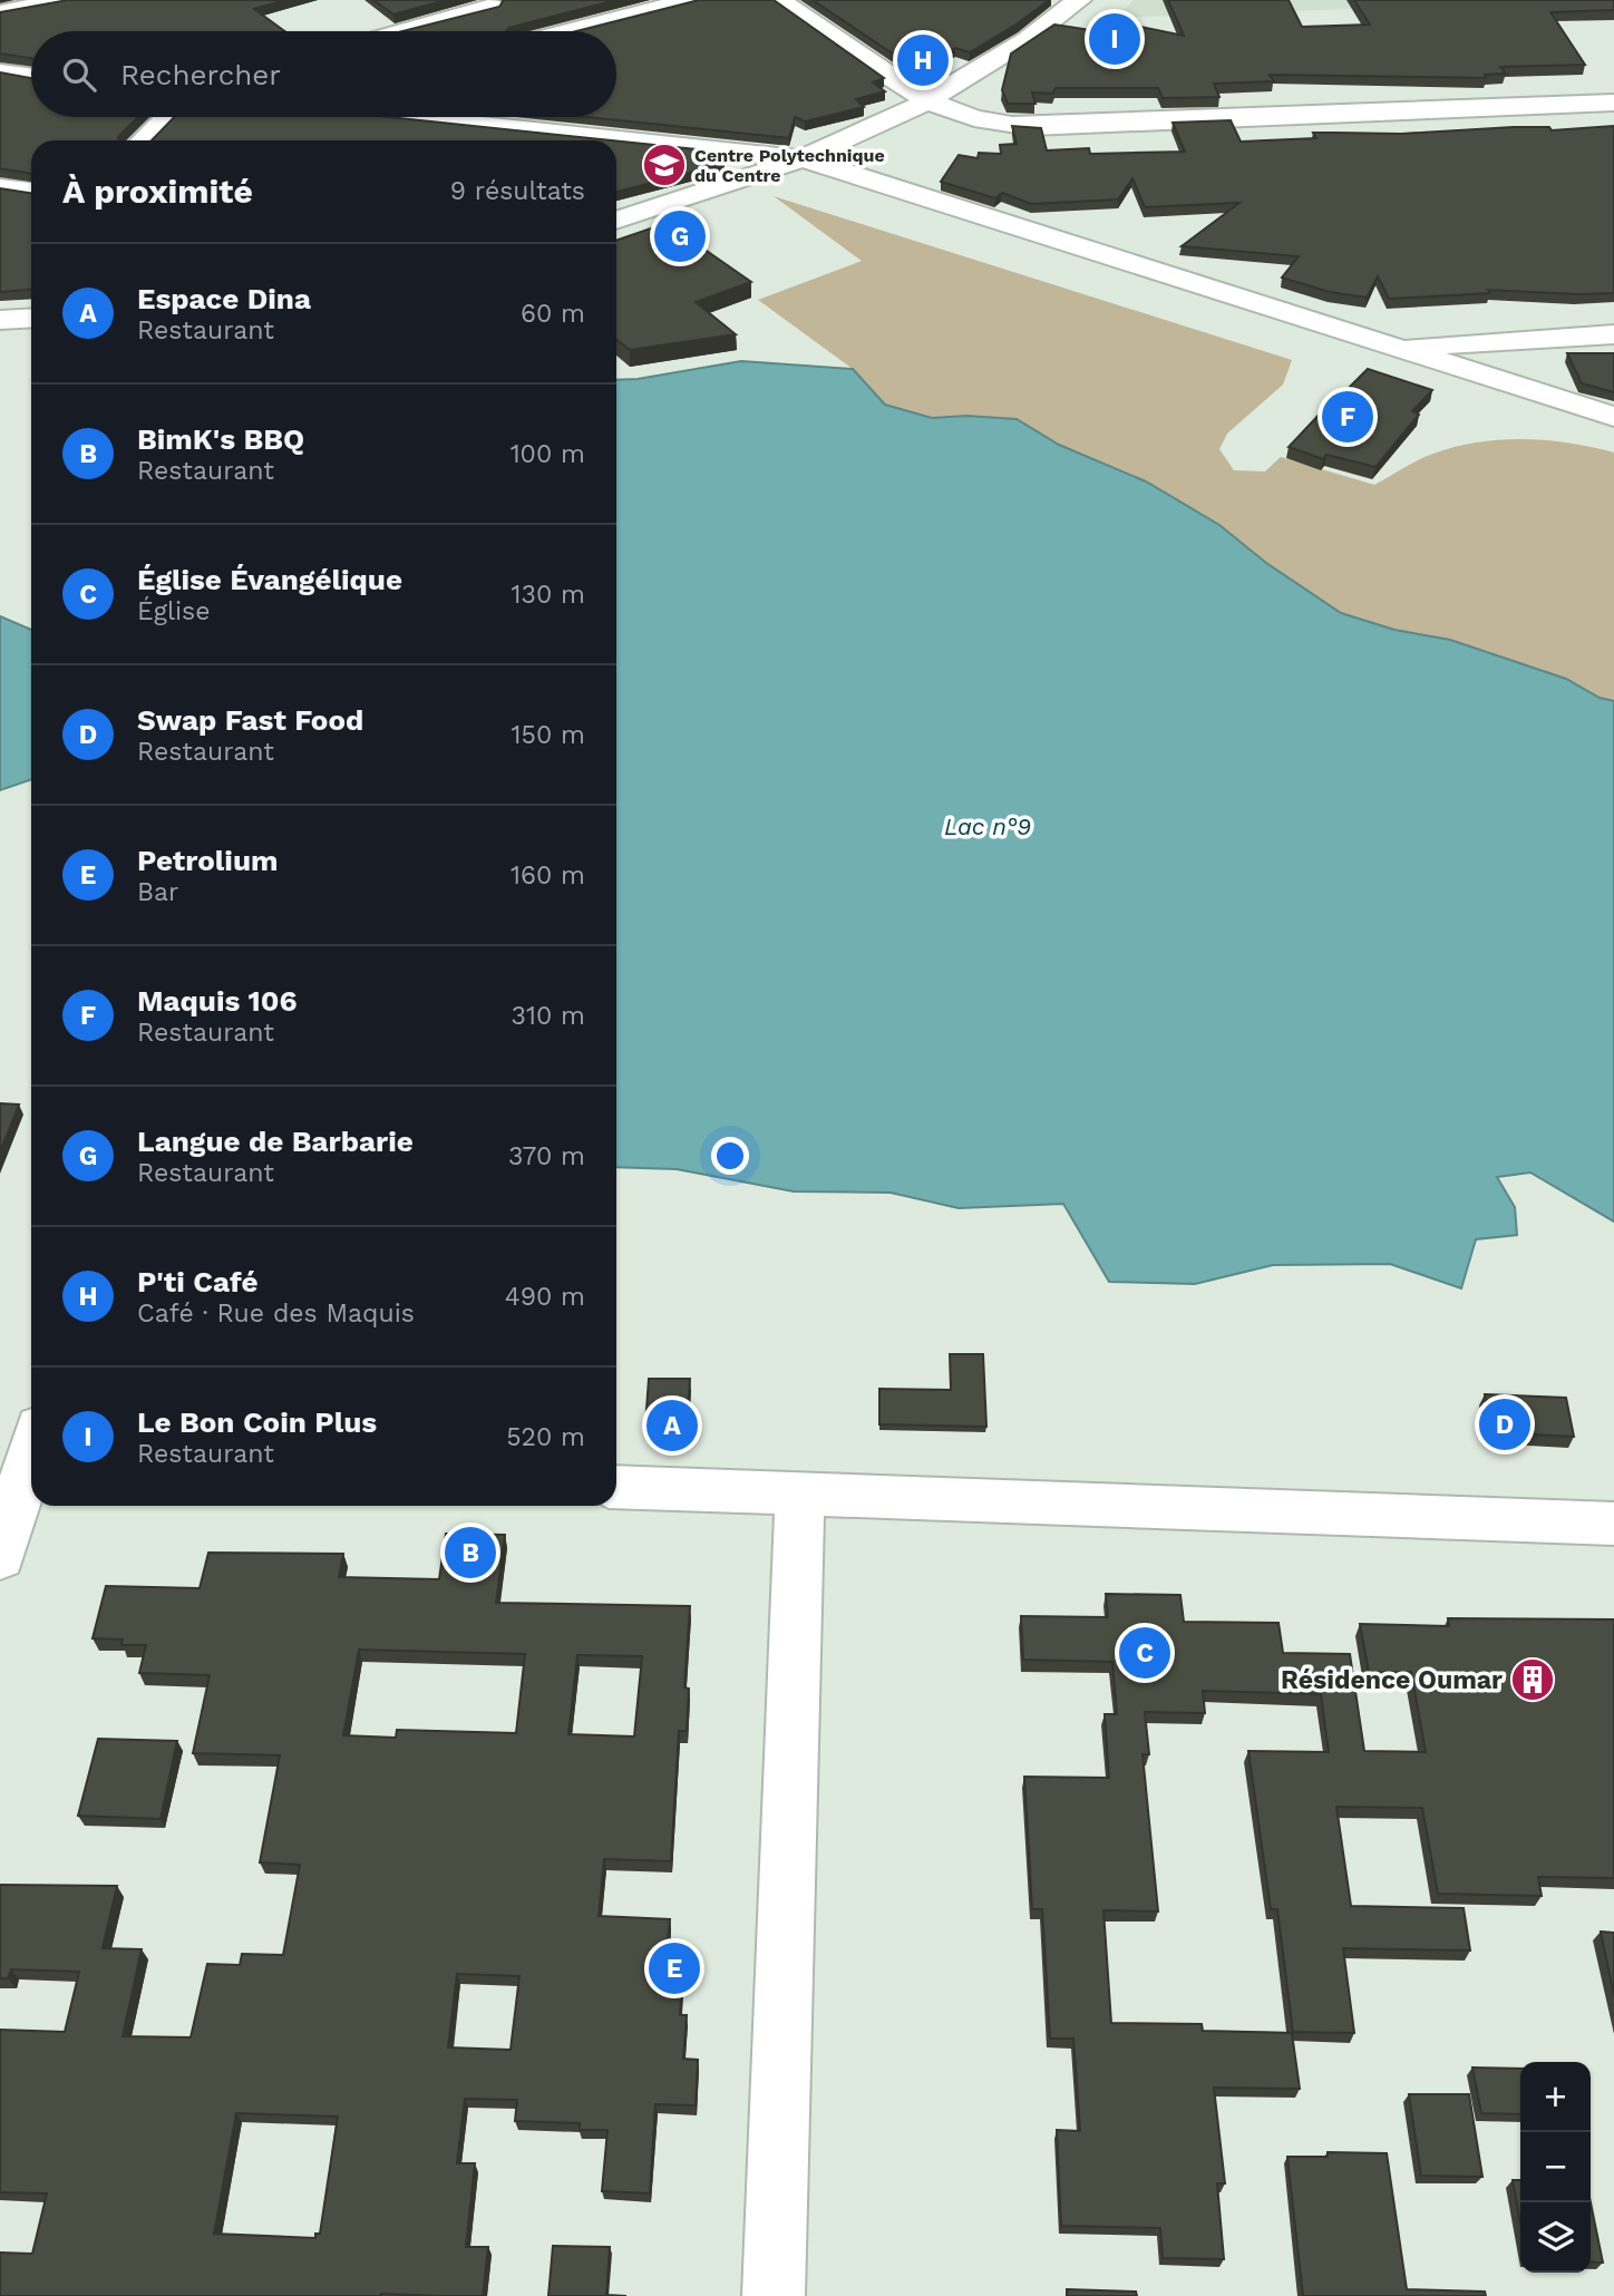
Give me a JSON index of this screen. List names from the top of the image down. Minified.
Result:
{"water":["Lac n°9"],"places":{"school or university":["Centre Polytechnique du Centre"],"building":["Résidence Oumar"]},"page":{"pins":["I","H","G","F","D","A","B","C","E"],"search":"Rechercher","heading":["À proximité","9 résultats"],"list":[{"mark":"A","name":"Espace Dina","note":"Restaurant","value":"60 m"},{"mark":"B","name":"BimK's BBQ","note":"Restaurant","value":"100 m"},{"mark":"C","name":"Église Évangélique","note":"Église","value":"130 m"},{"mark":"D","name":"Swap Fast Food","note":"Restaurant","value":"150 m"},{"mark":"E","name":"Petrolium","note":"Bar","value":"160 m"},{"mark":"F","name":"Maquis 106","note":"Restaurant","value":"310 m"},{"mark":"G","name":"Langue de Barbarie","note":"Restaurant","value":"370 m"},{"mark":"H","name":"P'ti Café","note":"Café · Rue des Maquis","value":"490 m"},{"mark":"I","name":"Le Bon Coin Plus","note":"Restaurant","value":"520 m"}],"map_buttons":["+","−"]}}
